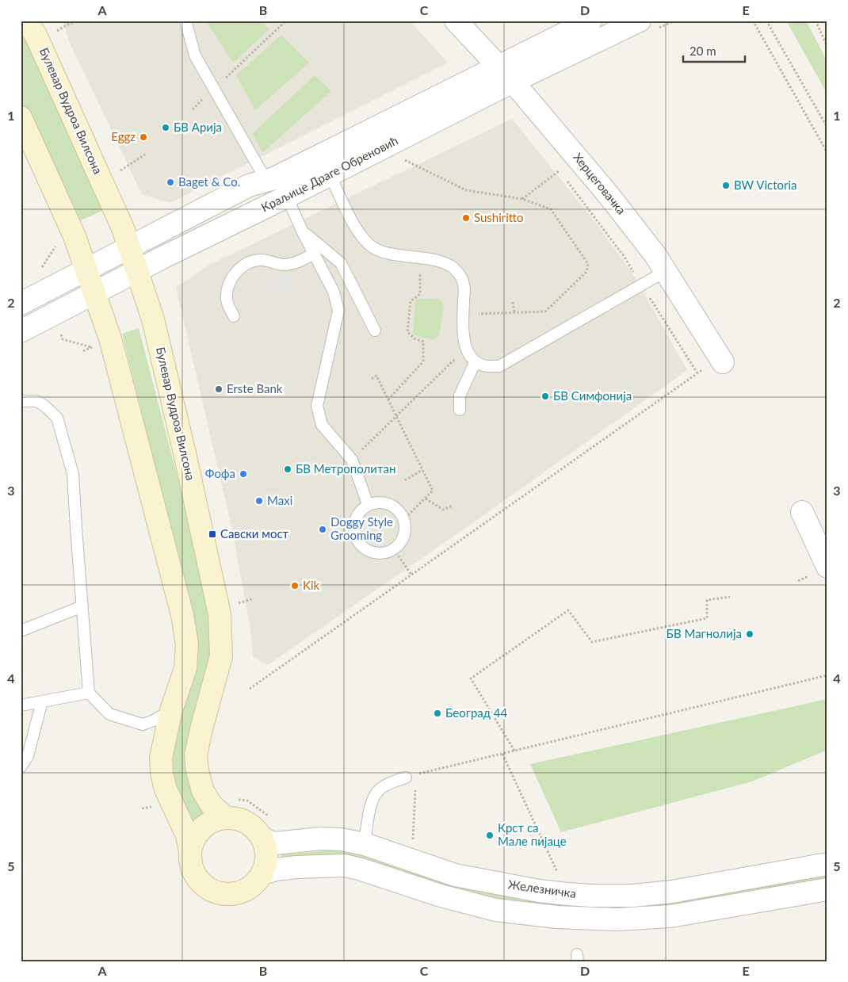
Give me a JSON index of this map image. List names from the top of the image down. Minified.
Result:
{"streets":{"main road":["Булевар Вудроа Вилсона"],"street":["Краљице Драге Обреновић","Херцеговачка","Железничка"]},"crossings":[["Булевар Вудроа Вилсона","Краљице Драге Обреновић"],["Булевар Вудроа Вилсона","Железничка"],["Краљице Драге Обреновић","Херцеговачка"]],"places":{"other":["БВ Арија","Eggz","Baget & Co.","BW Victoria","Sushiritto","Erste Bank","БВ Симфонија","БВ Метрополитан","Фофа","Maxi","Doggy Style Grooming","Kik","БВ Магнолија","Београд 44","Крст са Мале пијаце"],"transit":["Савски мост"]},"scale_bar":"20 m","grid":{"columns":["A","B","C","D","E"],"rows":["1","2","3","4","5"]}}
